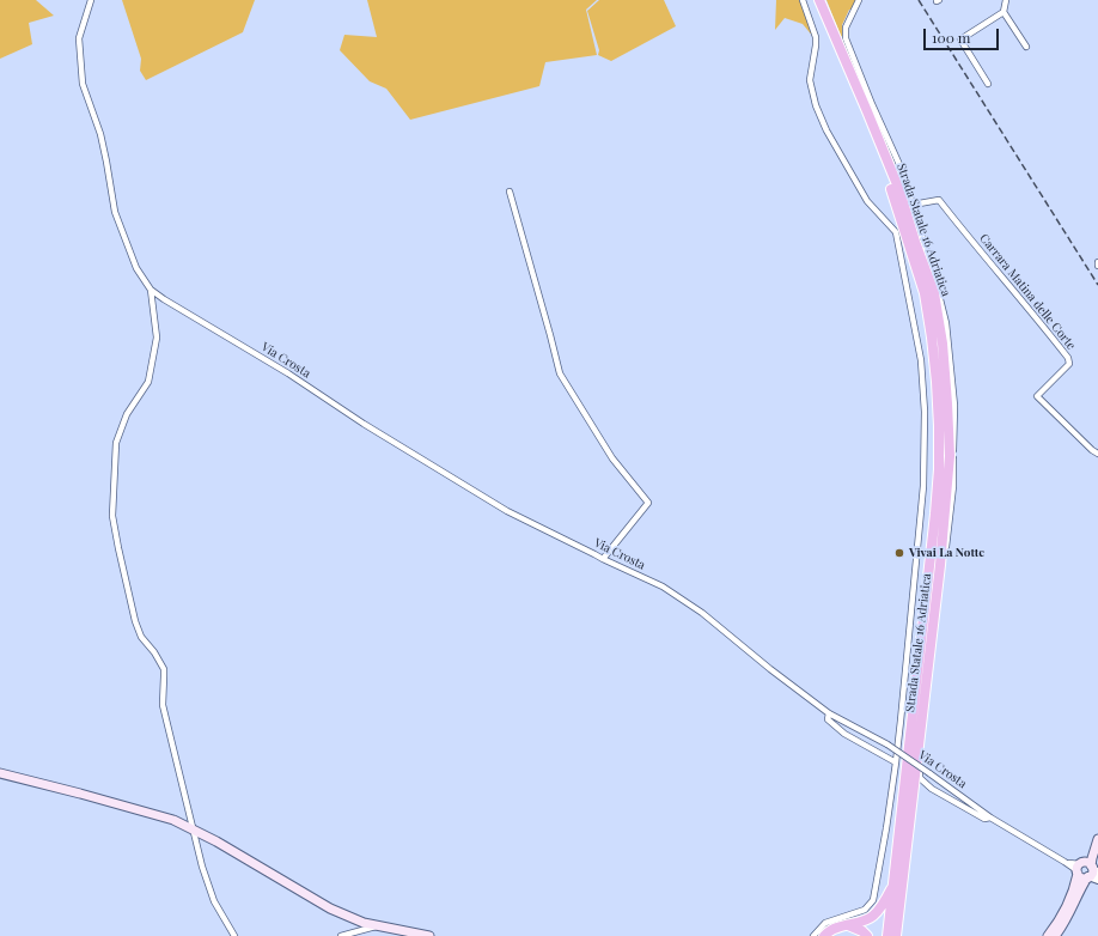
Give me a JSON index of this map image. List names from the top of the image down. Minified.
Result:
{"streets":{"highway":["Strada Statale 16 Adriatica"],"street":["Carrara Matina delle Corte","Via Crosta"]},"places":["Vivai La Notte"],"scale_bar":"100 m"}
